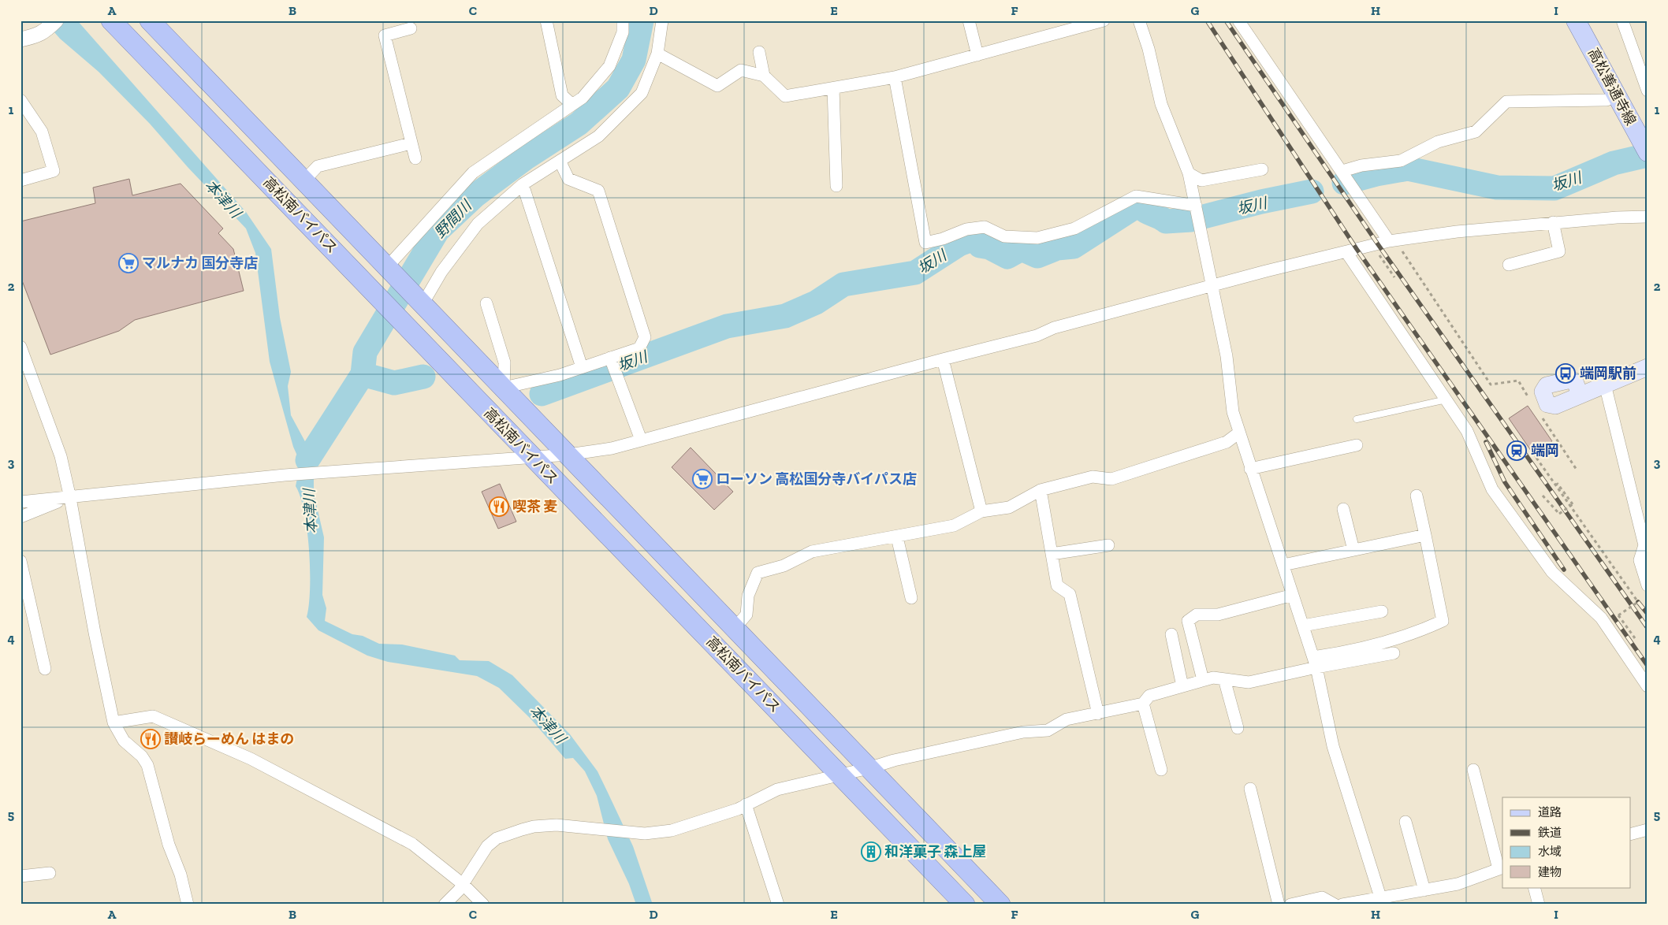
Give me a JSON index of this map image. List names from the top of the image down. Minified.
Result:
{"streets":{"highway":["高松南バイパス"],"main road":["高松善通寺線"]},"water":["坂川","本津川","野間川"],"places":{"supermarket":["マルナカ 国分寺店","ローソン 高松国分寺バイパス店"],"bus stop":["端岡駅前"],"station":["端岡"],"restaurant":["喫茶 麦","讃岐らーめん はまの"],"building":["和洋菓子 森上屋"]},"legend":["道路","鉄道","水域","建物"],"grid":{"columns":["A","B","C","D","E","F","G","H","I"],"rows":["1","2","3","4","5"]}}
